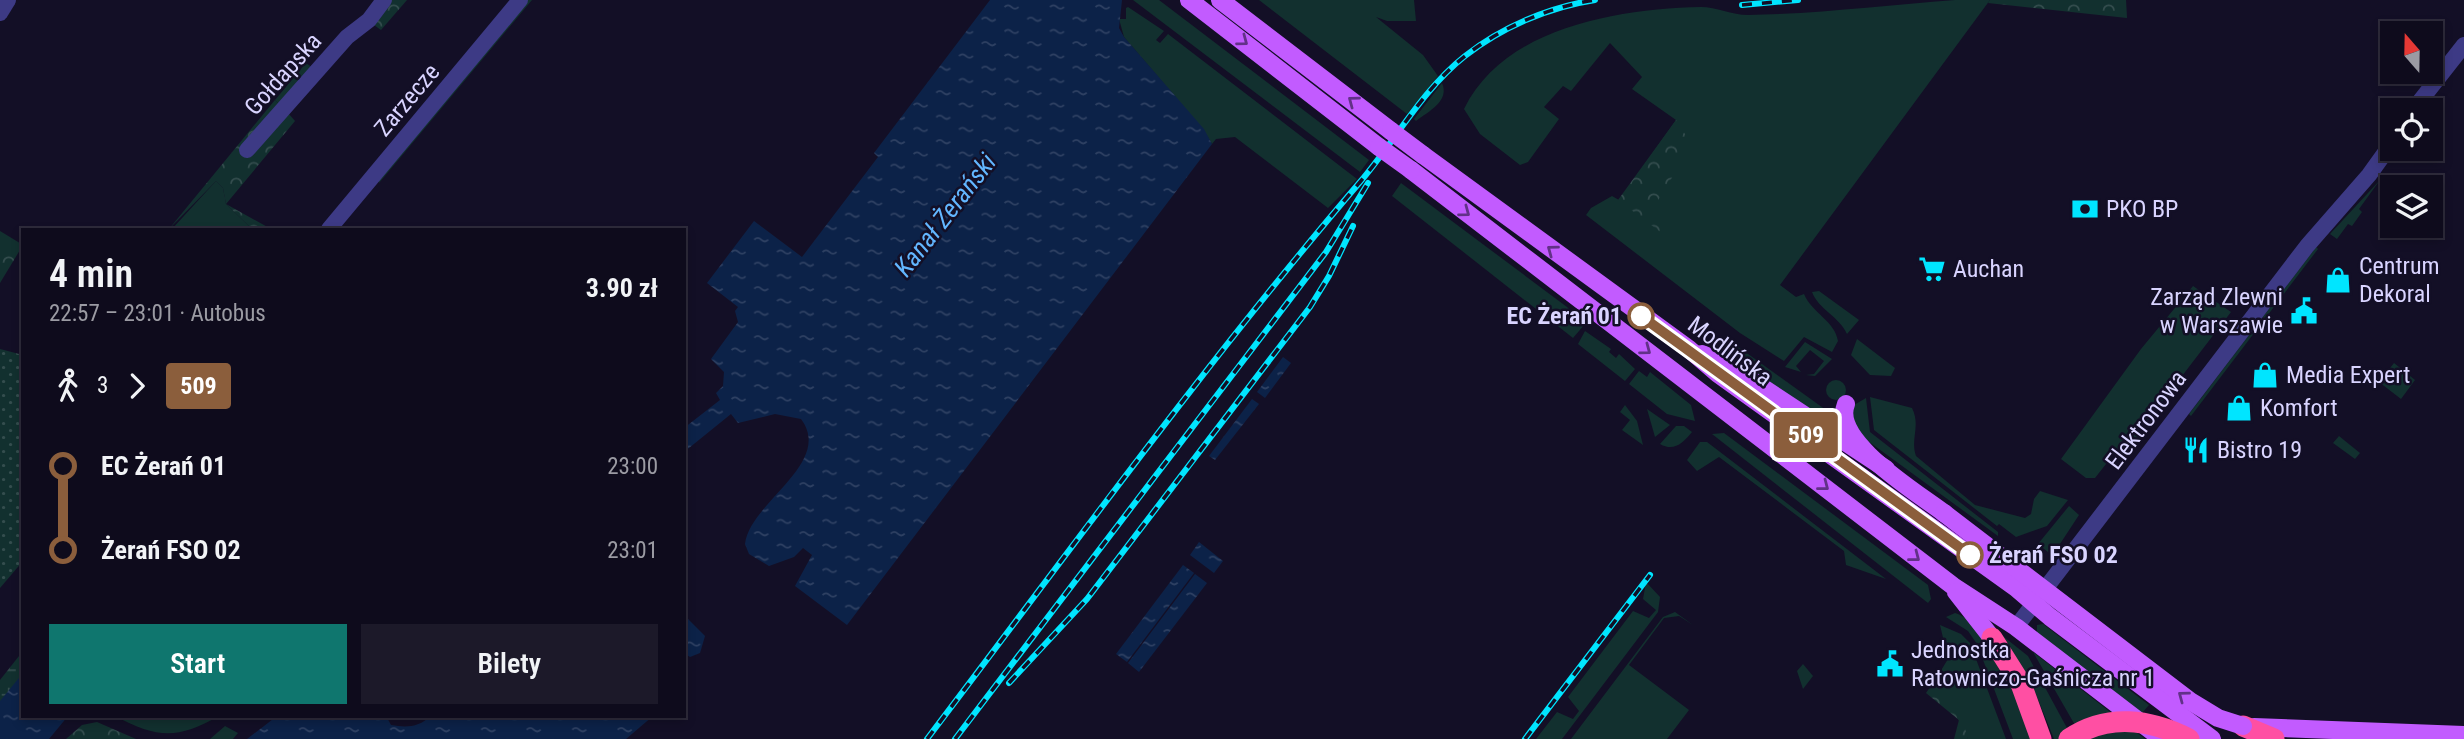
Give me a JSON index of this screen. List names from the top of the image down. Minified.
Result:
{"streets":{"main road":["Modlińska"],"street":["Gołdapska","Zarzecze","Elektronowa"]},"crossings":[["Modlińska","Elektronowa"]],"water":["Kanał Żerański"],"places":{"bank":["PKO BP"],"supermarket":["Auchan"],"shop":["Centrum Dekoral","Media Expert","Komfort"],"public building":["Zarząd Zlewni w Warszawie","Jednostka Ratowniczo-Gaśnicza nr 1"],"other":["EC Żerań 01","Żerań FSO 02"],"restaurant":["Bistro 19"]},"lines":["bus line 509"],"north":"top","page":{"on_map":"509","heading":["4 min","22:57 – 23:01 · Autobus","3.90 zł"],"legs":["3","509"],"list":[{"name":"EC Żerań 01","value":"23:00"},{"name":"Żerań FSO 02","value":"23:01"}],"buttons":["Start","Bilety"]}}
